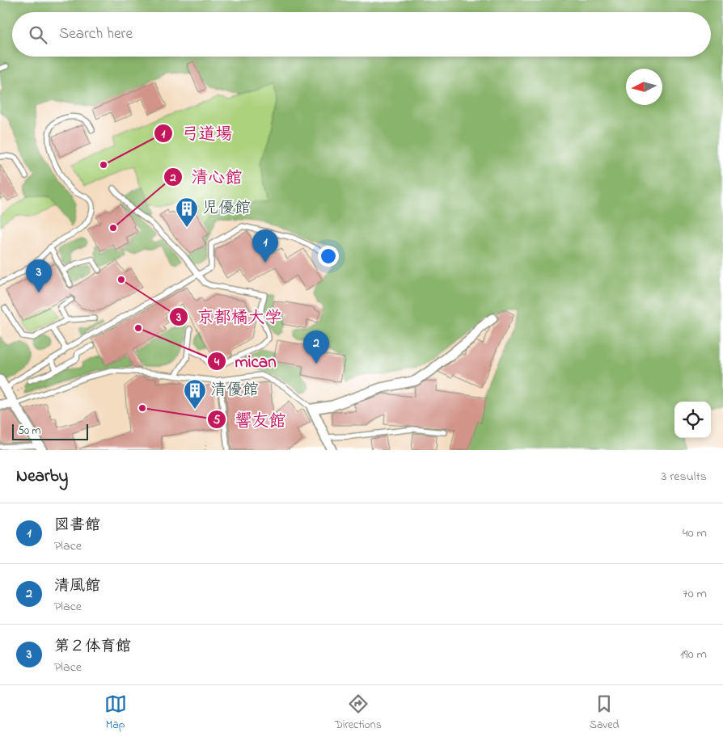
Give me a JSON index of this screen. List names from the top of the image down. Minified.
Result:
{"places":{"other":["弓道場","清心館","京都橘大学","mican","響友館"],"building":["児優館","清優館"]},"scale_bar":"50 m","north":"left","page":{"search":"Search here","pins":["1","3","2"],"scale":"50 m","heading":["Nearby","3 results"],"list":[{"mark":"1","name":"図書館","note":"Place","value":"40 m"},{"mark":"2","name":"清風館","note":"Place","value":"70 m"},{"mark":"3","name":"第２体育館","note":"Place","value":"190 m"}],"nav":["Map","Directions","Saved"]}}
